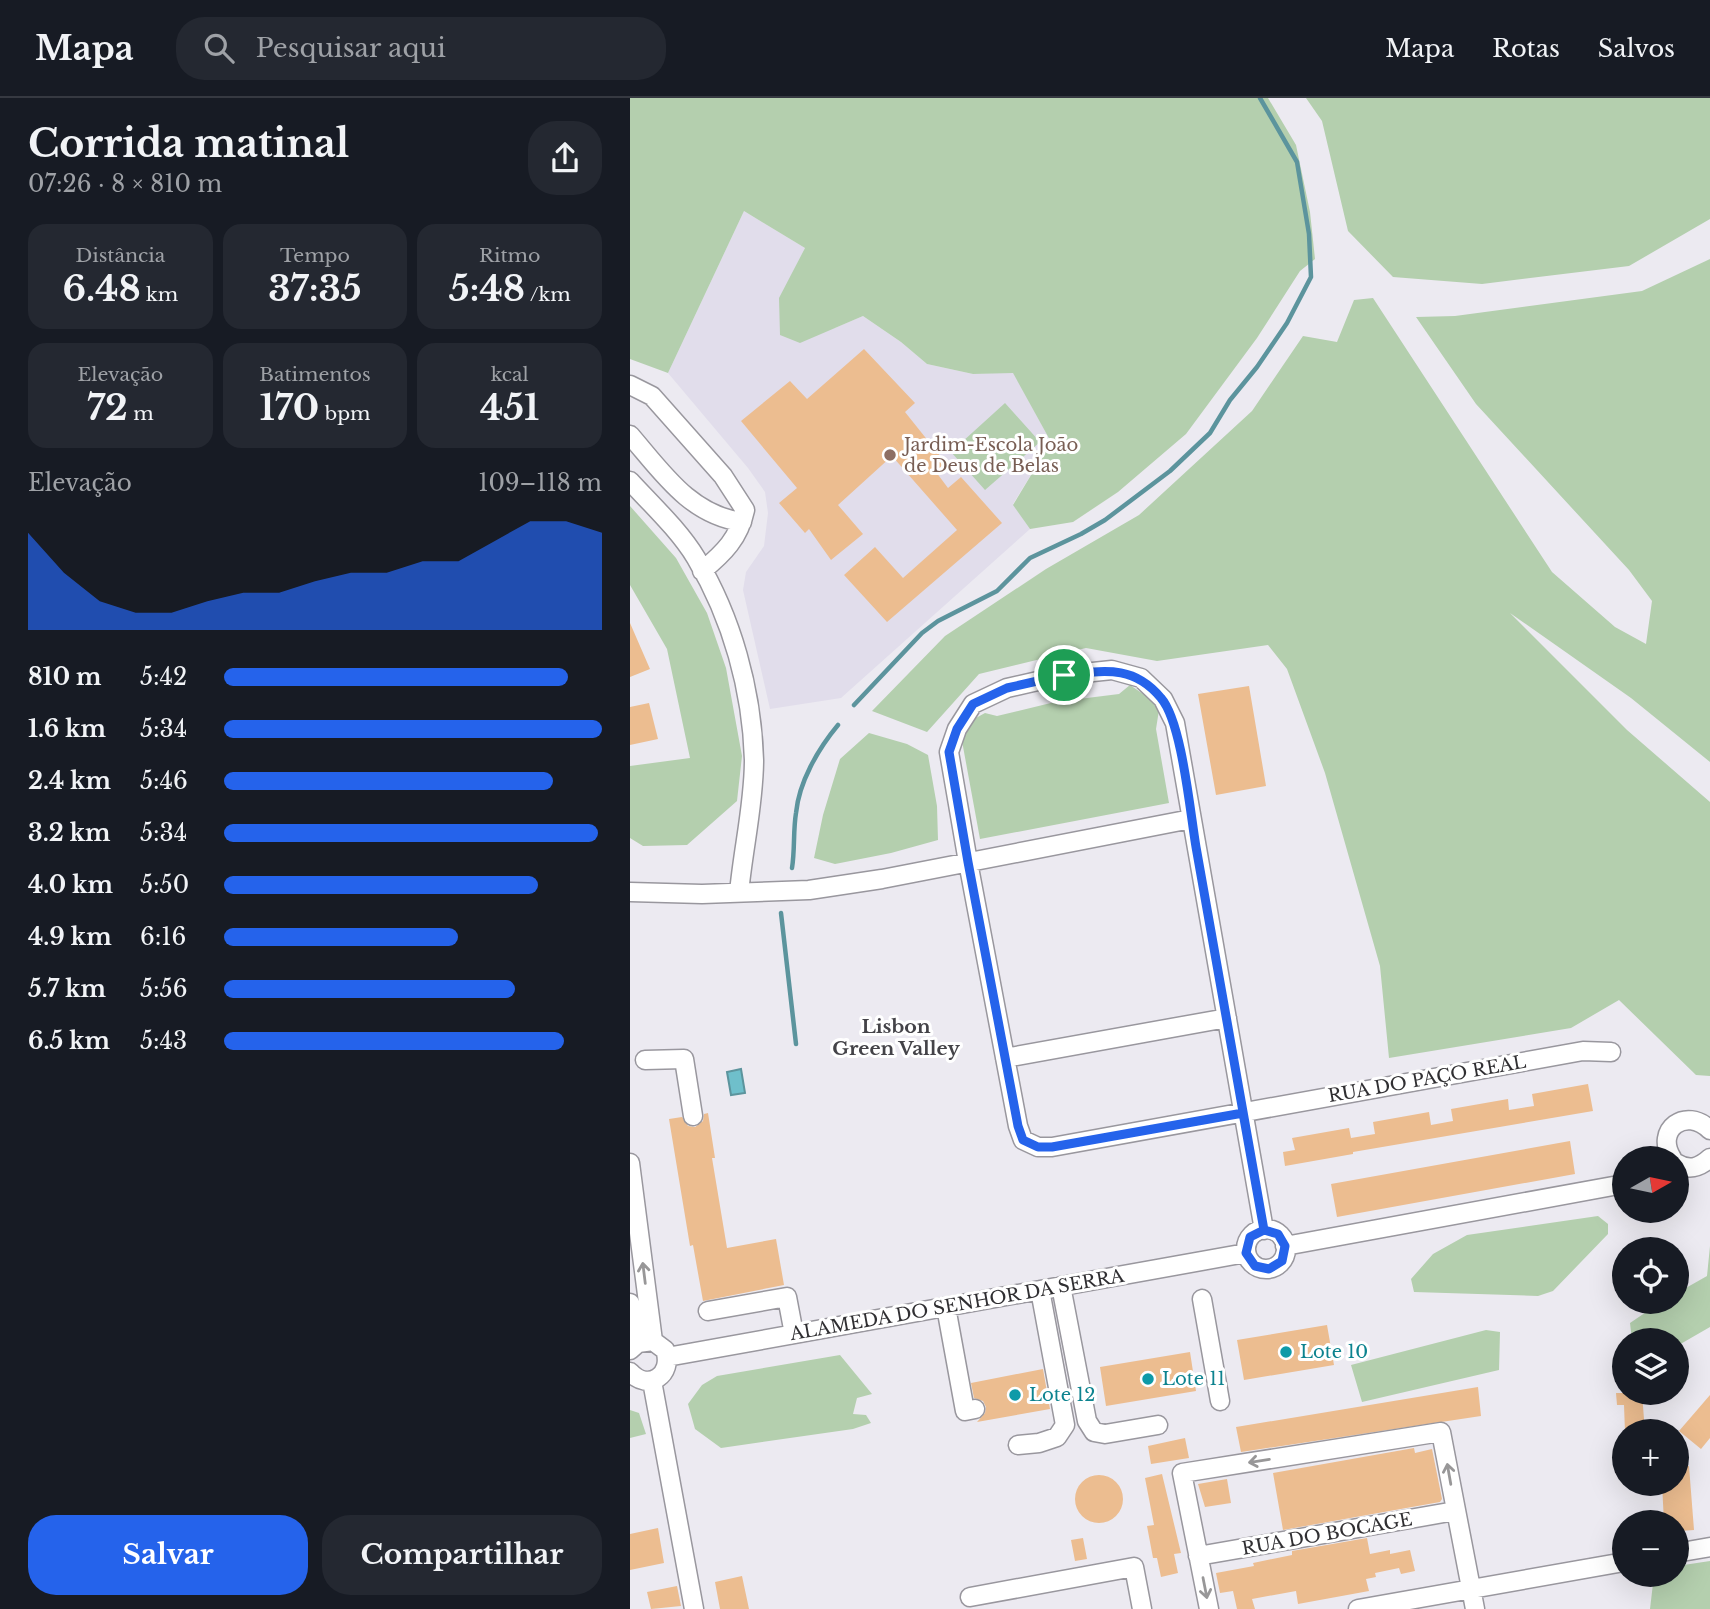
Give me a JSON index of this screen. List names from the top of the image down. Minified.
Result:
{"streets":{"street":["RUA DO PAÇO REAL","ALAMEDA DO SENHOR DA SERRA","RUA DO BOCAGE"]},"crossings":[["RUA DO PAÇO REAL","ALAMEDA DO SENHOR DA SERRA"]],"districts":["Lisbon Green Valley"],"places":["Jardim-Escola João de Deus de Belas","Lote 10","Lote 11","Lote 12"],"north":"right","page":{"header":"Mapa","search":"Pesquisar aqui","nav":["Mapa","Rotas","Salvos"],"heading":["Corrida matinal","07:26 · 8 × 810 m"],"stats":[["Distância","6.48 km"],["Tempo","37:35"],["Ritmo","5:48 /km"],["Elevação","72 m"],["Batimentos","170 bpm"],["kcal","451"]],"chart":["Elevação","109–118 m"],"list":[{"name":"810 m","note":"5:42"},{"name":"1.6 km","note":"5:34"},{"name":"2.4 km","note":"5:46"},{"name":"3.2 km","note":"5:34"},{"name":"4.0 km","note":"5:50"},{"name":"4.9 km","note":"6:16"},{"name":"5.7 km","note":"5:56"},{"name":"6.5 km","note":"5:43"}],"map_buttons":["+","−"],"buttons":["Salvar","Compartilhar"]}}
